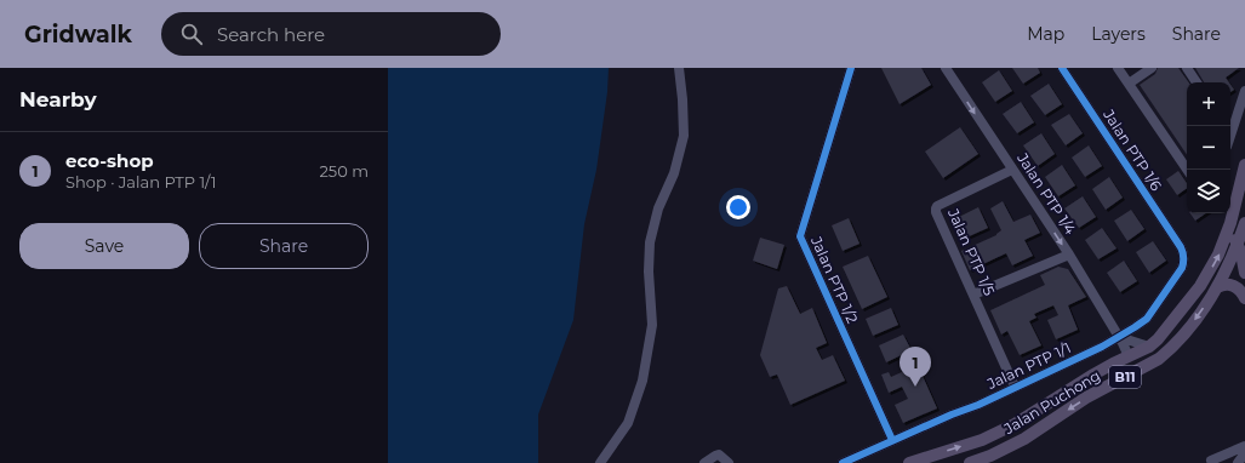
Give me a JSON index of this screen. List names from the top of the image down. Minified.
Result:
{"streets":{"main road":["B11","Jalan Puchong"],"street":["Jalan PTP 1/6","Jalan PTP 1/4","Jalan PTP 1/5","Jalan PTP 1/2","Jalan PTP 1/1"]},"crossings":[["Jalan PTP 1/6","Jalan PTP 1/1"],["Jalan PTP 1/4","Jalan PTP 1/5"],["Jalan PTP 1/4","Jalan PTP 1/1"],["Jalan PTP 1/4","Jalan Puchong"],["Jalan PTP 1/5","Jalan PTP 1/1"],["Jalan PTP 1/2","Jalan PTP 1/1"]],"one_way":["Jalan PTP 1/4"],"page":{"header":"Gridwalk","search":"Search here","nav":["Map","Layers","Share"],"heading":"Nearby","map_buttons":["+","−"],"list":[{"mark":"1","name":"eco-shop","note":"Shop · Jalan PTP 1/1","value":"250 m"}],"buttons":["Save","Share"],"pins":"1"}}
